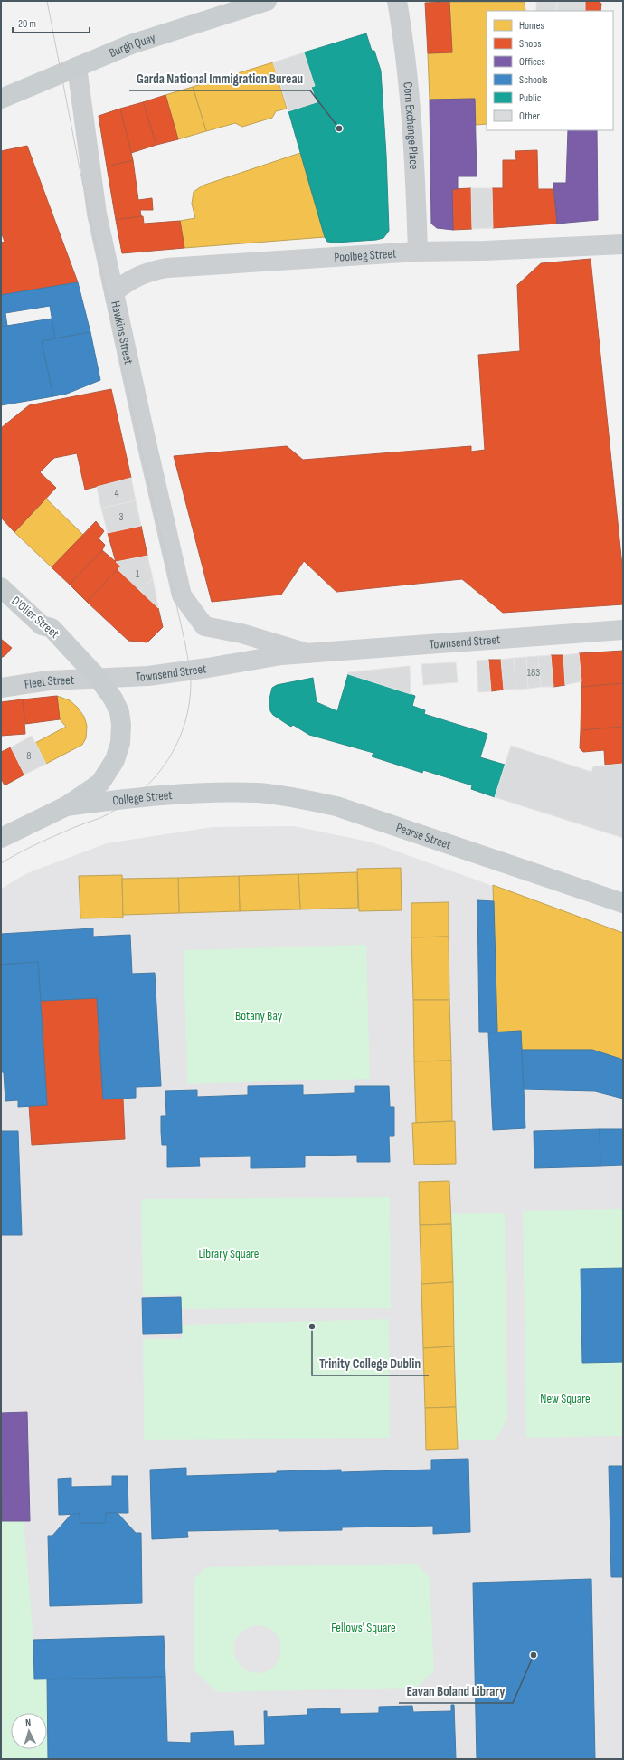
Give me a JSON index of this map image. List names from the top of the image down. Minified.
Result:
{"streets":{"main road":["Burgh Quay","D'Olier Street","College Street","Pearse Street"],"street":["Corn Exchange Place","Poolbeg Street","Hawkins Street","Townsend Street","Fleet Street"]},"crossings":[["Burgh Quay","Hawkins Street"],["Corn Exchange Place","Poolbeg Street"],["Poolbeg Street","Hawkins Street"],["Hawkins Street","Townsend Street"],["D'Olier Street","Townsend Street"],["D'Olier Street","Fleet Street"],["D'Olier Street","College Street"],["Townsend Street","Fleet Street"],["Townsend Street","College Street"],["Fleet Street","College Street"],["College Street","Pearse Street"]],"parks":["Botany Bay","Library Square","New Square","Fellows' Square"],"places":["Garda National Immigration Bureau","Trinity College Dublin","Eavan Boland Library"],"house_numbers":["4","3","1","183","8"],"legend":["Homes","Shops","Offices","Schools","Public","Other"],"scale_bar":"20 m","north":"top"}
